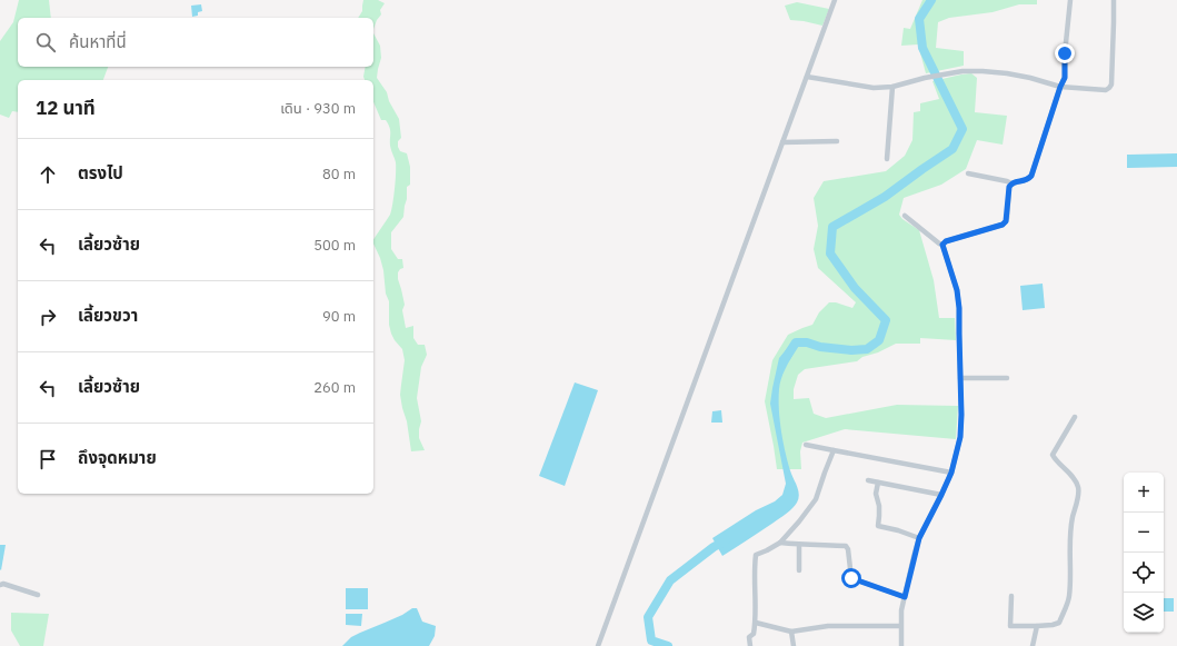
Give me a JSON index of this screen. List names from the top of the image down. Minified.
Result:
{"page":{"search":"ค้นหาที่นี่","heading":["12 นาที","เดิน · 930 m"],"list":[["ตรงไป","80 m"],["เลี้ยวซ้าย","500 m"],["เลี้ยวขวา","90 m"],["เลี้ยวซ้าย","260 m"],"ถึงจุดหมาย"],"map_buttons":["+","−"]}}
